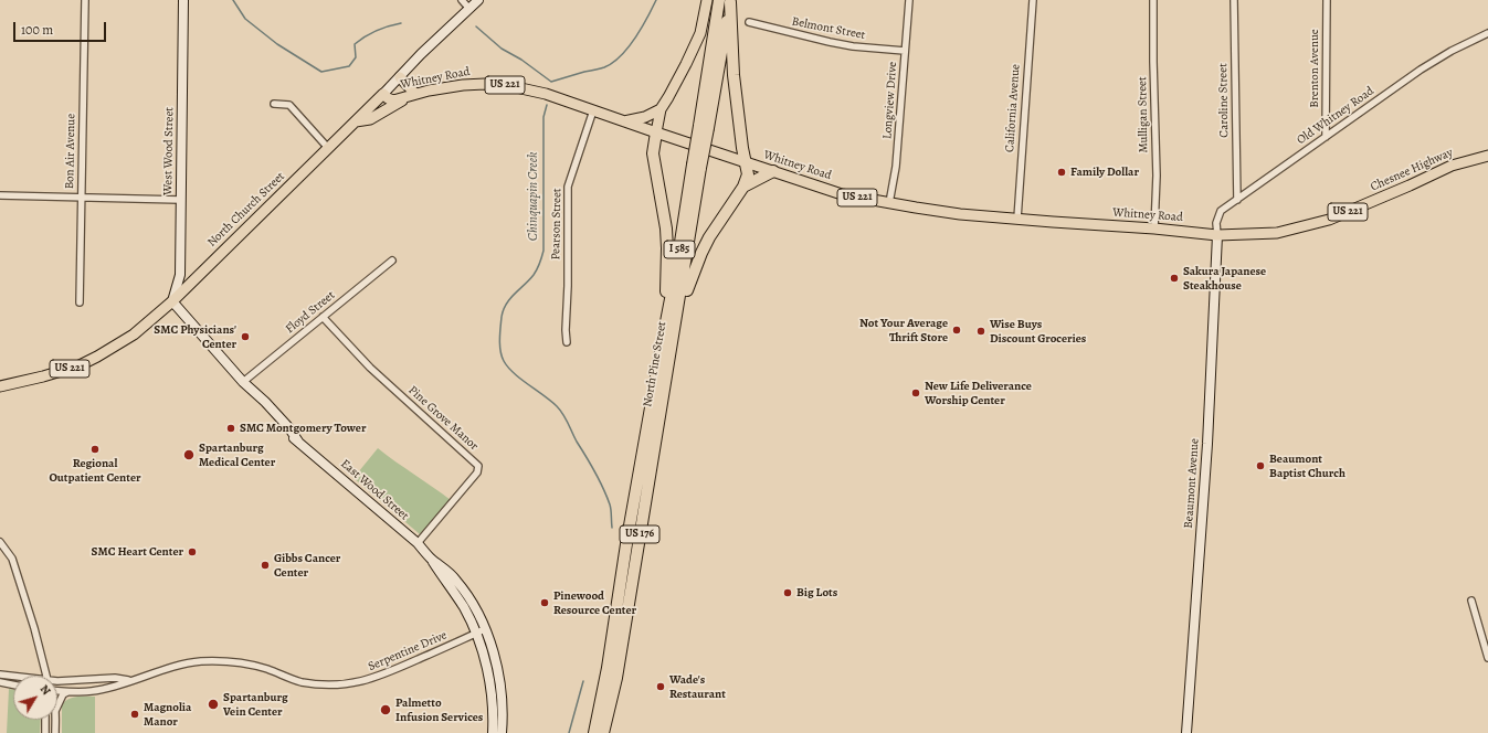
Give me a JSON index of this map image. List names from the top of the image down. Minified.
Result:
{"streets":{"highway":["I 585","North Pine Street","US 176"],"main road":["Whitney Road","US 221","Chesnee Highway","North Church Street"],"street":["Belmont Street","Brenton Avenue","Longview Drive","Caroline Street","California Avenue","Mulligan Street","Old Whitney Road","Bon Air Avenue","West Wood Street","Pearson Street","Floyd Street","Pine Grove Manor","Beaumont Avenue","East Wood Street","Serpentine Drive"]},"crossings":[["Belmont Street","Longview Drive"],["Brenton Avenue","Old Whitney Road"],["Whitney Road","Longview Drive"],["Whitney Road","California Avenue"],["Whitney Road","Mulligan Street"],["Whitney Road","Old Whitney Road"],["Whitney Road","Chesnee Highway"],["Whitney Road","North Church Street"],["Whitney Road","Pearson Street"],["Whitney Road","Beaumont Avenue"],["Caroline Street","Old Whitney Road"],["Old Whitney Road","Chesnee Highway"],["Old Whitney Road","Beaumont Avenue"],["West Wood Street","North Church Street"],["West Wood Street","East Wood Street"],["Chesnee Highway","Beaumont Avenue"],["North Church Street","East Wood Street"],["Floyd Street","Pine Grove Manor"],["Floyd Street","East Wood Street"],["Pine Grove Manor","East Wood Street"],["East Wood Street","Serpentine Drive"]],"water":["Chinquapin Creek"],"places":["Family Dollar","Sakura Japanese Steakhouse","Not Your Average Thrift Store","Wise Buys Discount Groceries","SMC Physicians' Center","New Life Deliverance Worship Center","SMC Montgomery Tower","Regional Outpatient Center","Spartanburg Medical Center","Beaumont Baptist Church","SMC Heart Center","Gibbs Cancer Center","Big Lots","Pinewood Resource Center","Wade's Restaurant","Spartanburg Vein Center","Palmetto Infusion Services","Magnolia Manor"],"scale_bar":"100 m","north":"top right"}
